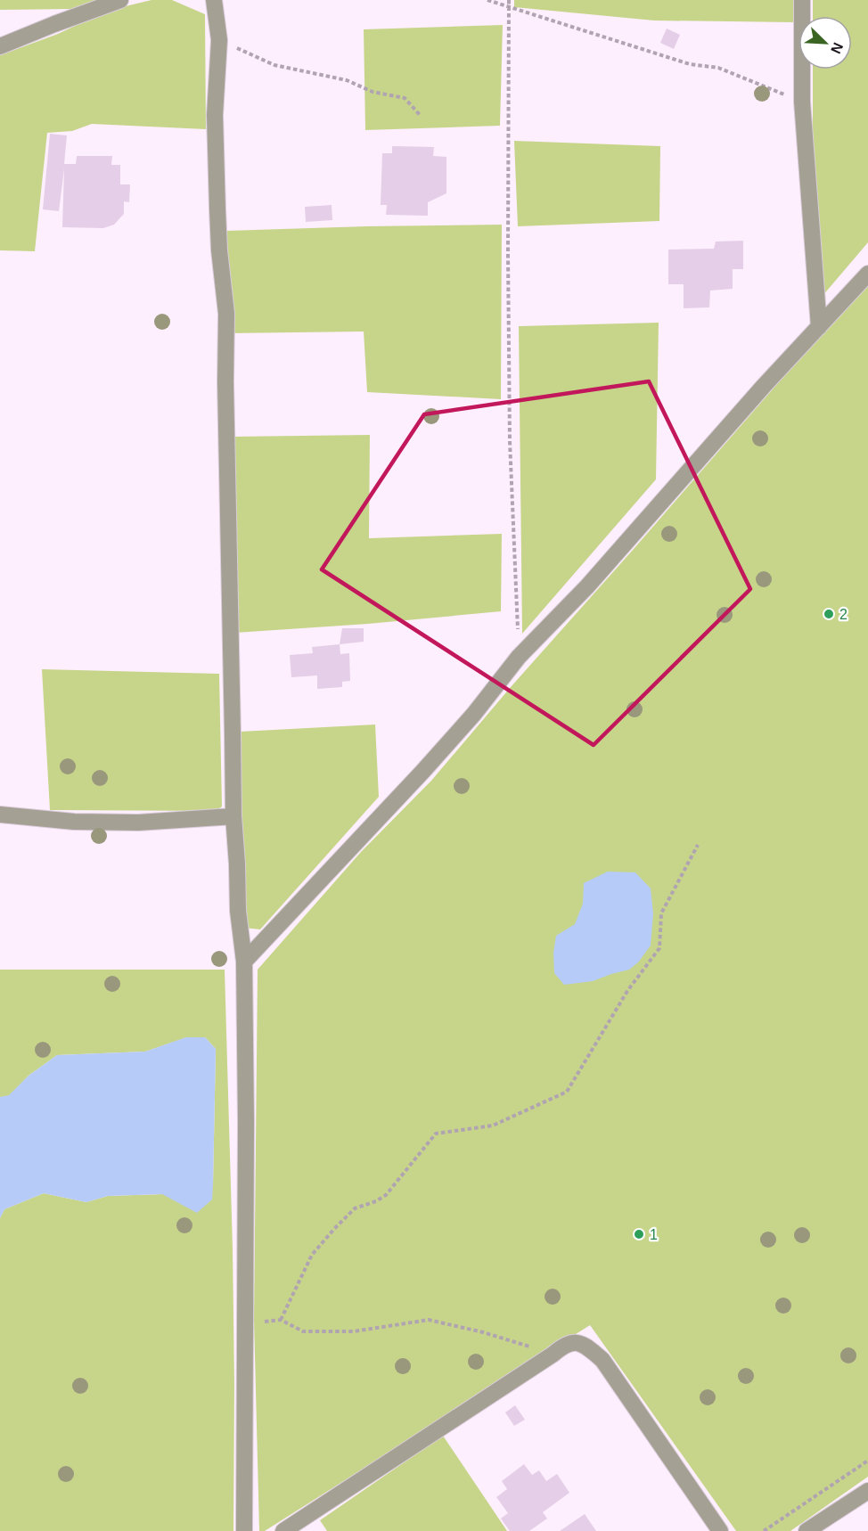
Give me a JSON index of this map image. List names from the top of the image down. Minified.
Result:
{"places":["2","1"],"north":"bottom right"}
